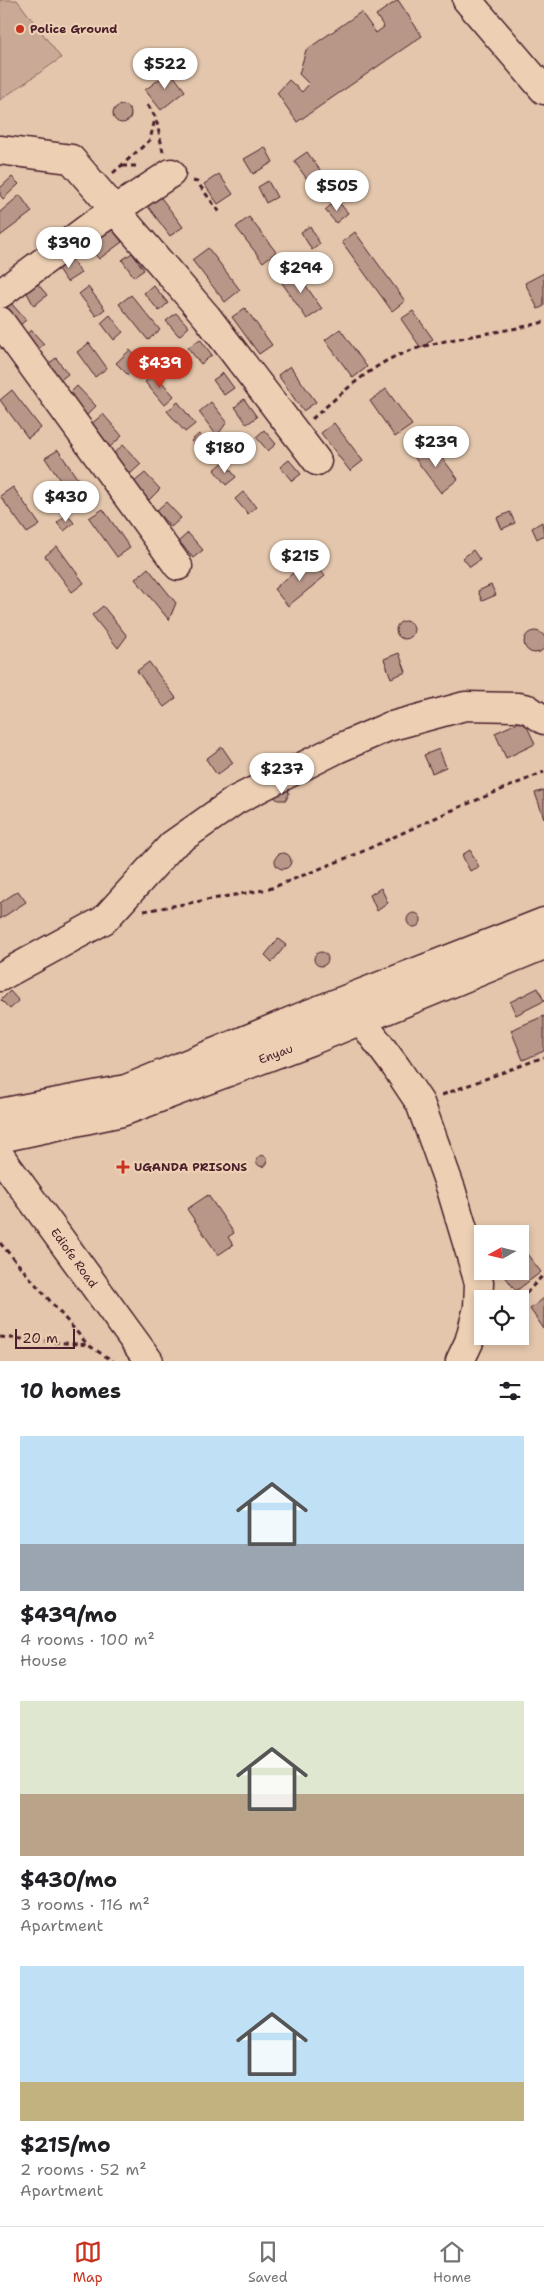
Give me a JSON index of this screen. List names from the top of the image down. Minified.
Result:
{"streets":{"street":["Enyau","Ediofe Road"]},"places":{"other":["Police Ground"],"health":["UGANDA PRISONS"]},"scale_bar":"20 m","north":"left","page":{"price":["$522","$505","$390","$294","$439","$239","$180","$430","$215","$237"],"scale":"20 m","heading":"10 homes","list":[{"name":"$439/mo","note":"4 rooms · 100 m² · House"},{"name":"$430/mo","note":"3 rooms · 116 m² · Apartment"},{"name":"$215/mo","note":"2 rooms · 52 m² · Apartment"}],"tabs":["Map","Saved","Home"]}}
